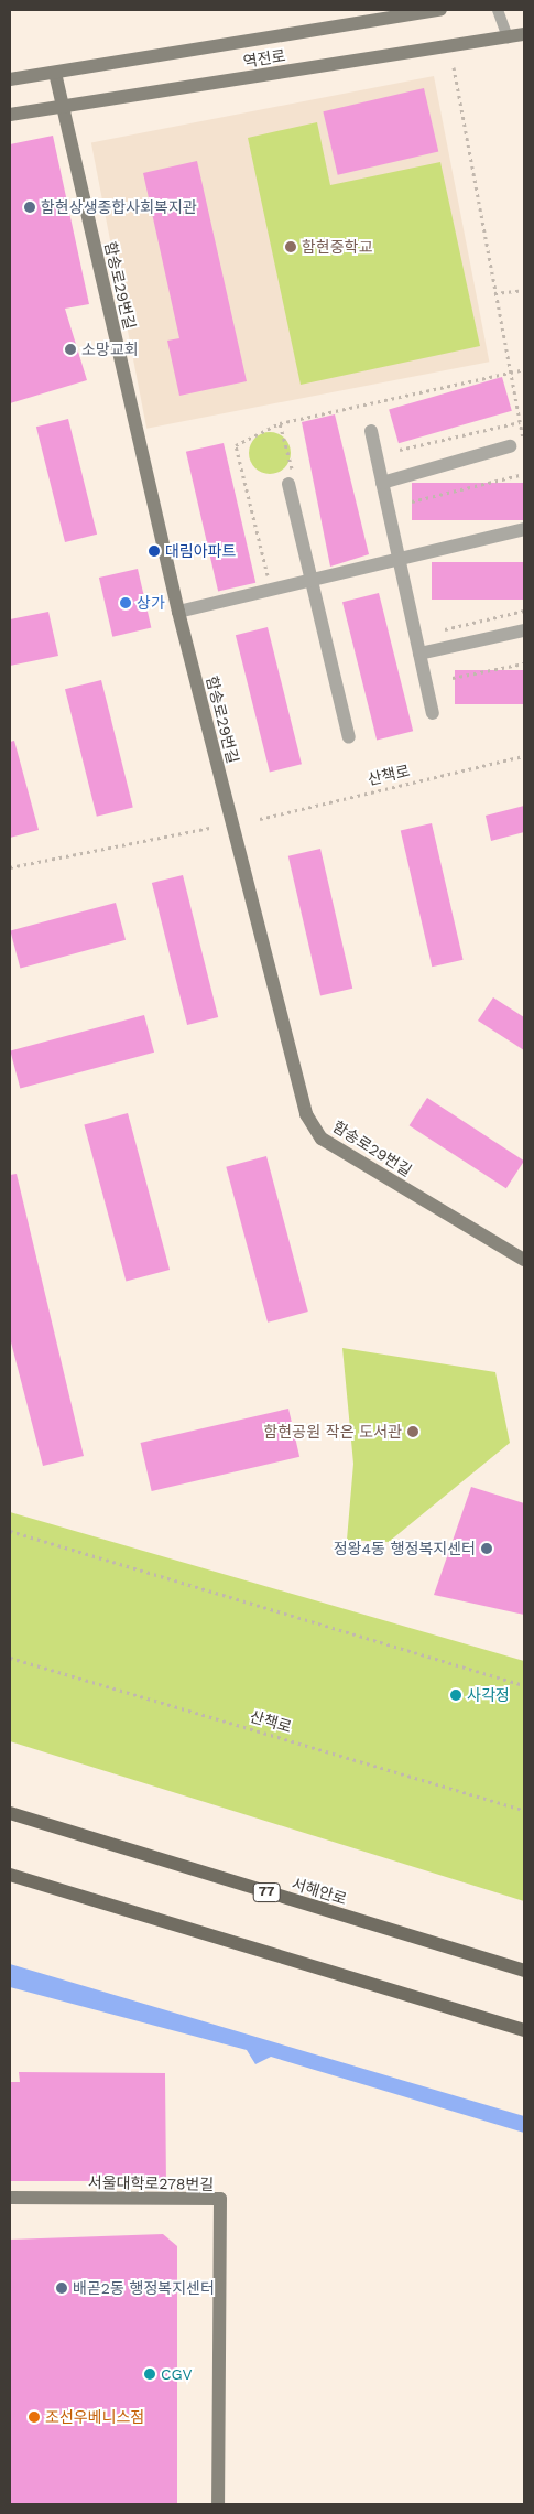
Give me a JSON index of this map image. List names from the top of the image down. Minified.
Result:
{"streets":{"main road":["서해안로","77"],"street":["역전로","함송로29번길","서울대학로278번길"],"path":["산책로"]},"crossings":[["역전로","함송로29번길"]],"places":["함현상생종합사회복지관","함현중학교","소망교회","대림아파트","상가","함현공원 작은 도서관","정왕4동 행정복지센터","사각정","배곧2동 행정복지센터","CGV","조선우베니스점"]}
